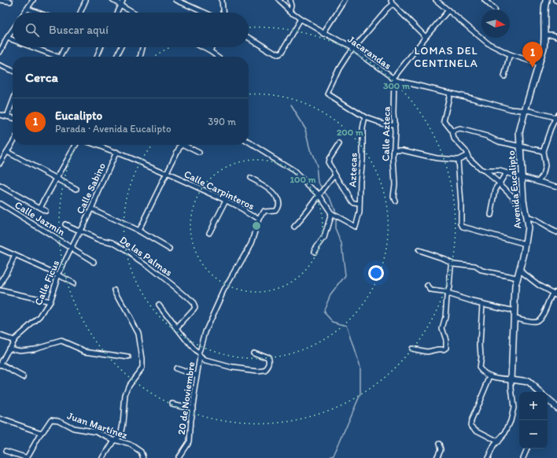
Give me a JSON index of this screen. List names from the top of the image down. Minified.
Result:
{"streets":{"street":["Jacarandas","Calle Azteca","Aztecas","Calle Sabino","Calle Carpinteros","Avenida Eucalipto","Calle Jazmín","De las Palmas","Calle Ficus","20 de Noviembre","Juan Martínez"]},"crossings":[["Jacarandas","Calle Azteca"],["Jacarandas","Avenida Eucalipto"],["Calle Sabino","Calle Carpinteros"],["Calle Sabino","De las Palmas"],["Calle Sabino","Calle Ficus"],["Calle Carpinteros","20 de Noviembre"],["Calle Jazmín","Calle Ficus"],["De las Palmas","Calle Ficus"]],"districts":["LOMAS DEL CENTINELA"],"north":"right","page":{"search":"Buscar aquí","pins":"1","heading":"Cerca","list":[{"mark":"1","name":"Eucalipto","note":"Parada · Avenida Eucalipto","value":"390 m"}],"map_buttons":["+","−"]},"rings":["300 m","200 m","100 m"]}
